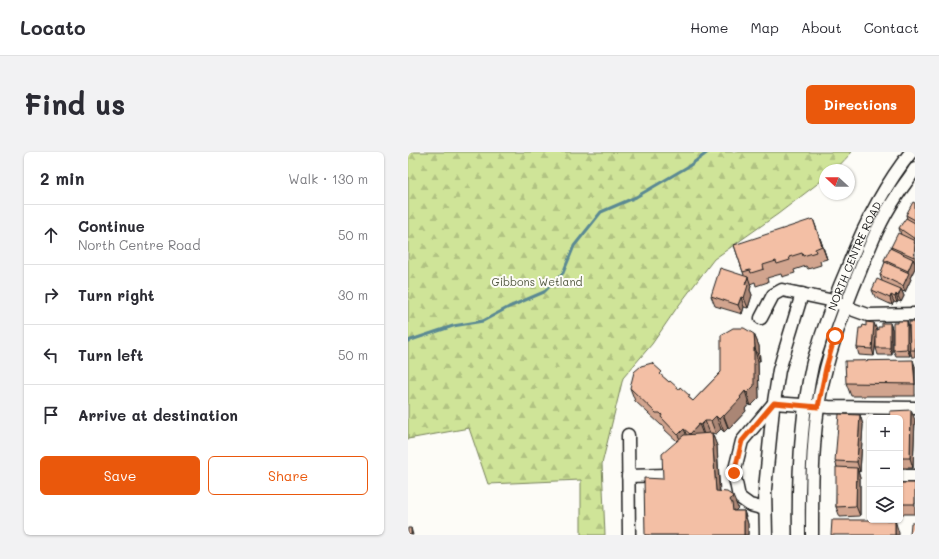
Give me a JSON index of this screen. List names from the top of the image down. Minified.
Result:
{"streets":{"street":["NORTH CENTRE ROAD"]},"parks":["Gibbons Wetland"],"north":"left","page":{"header":"Locato","nav":["Home","Map","About","Contact"],"buttons":["Directions",["Save","Share"]],"title":"Find us","heading":["2 min","Walk · 130 m"],"list":[["Continue","North Centre Road","50 m"],["Turn right","30 m"],["Turn left","50 m"],"Arrive at destination"],"map_buttons":["+","−"]}}
